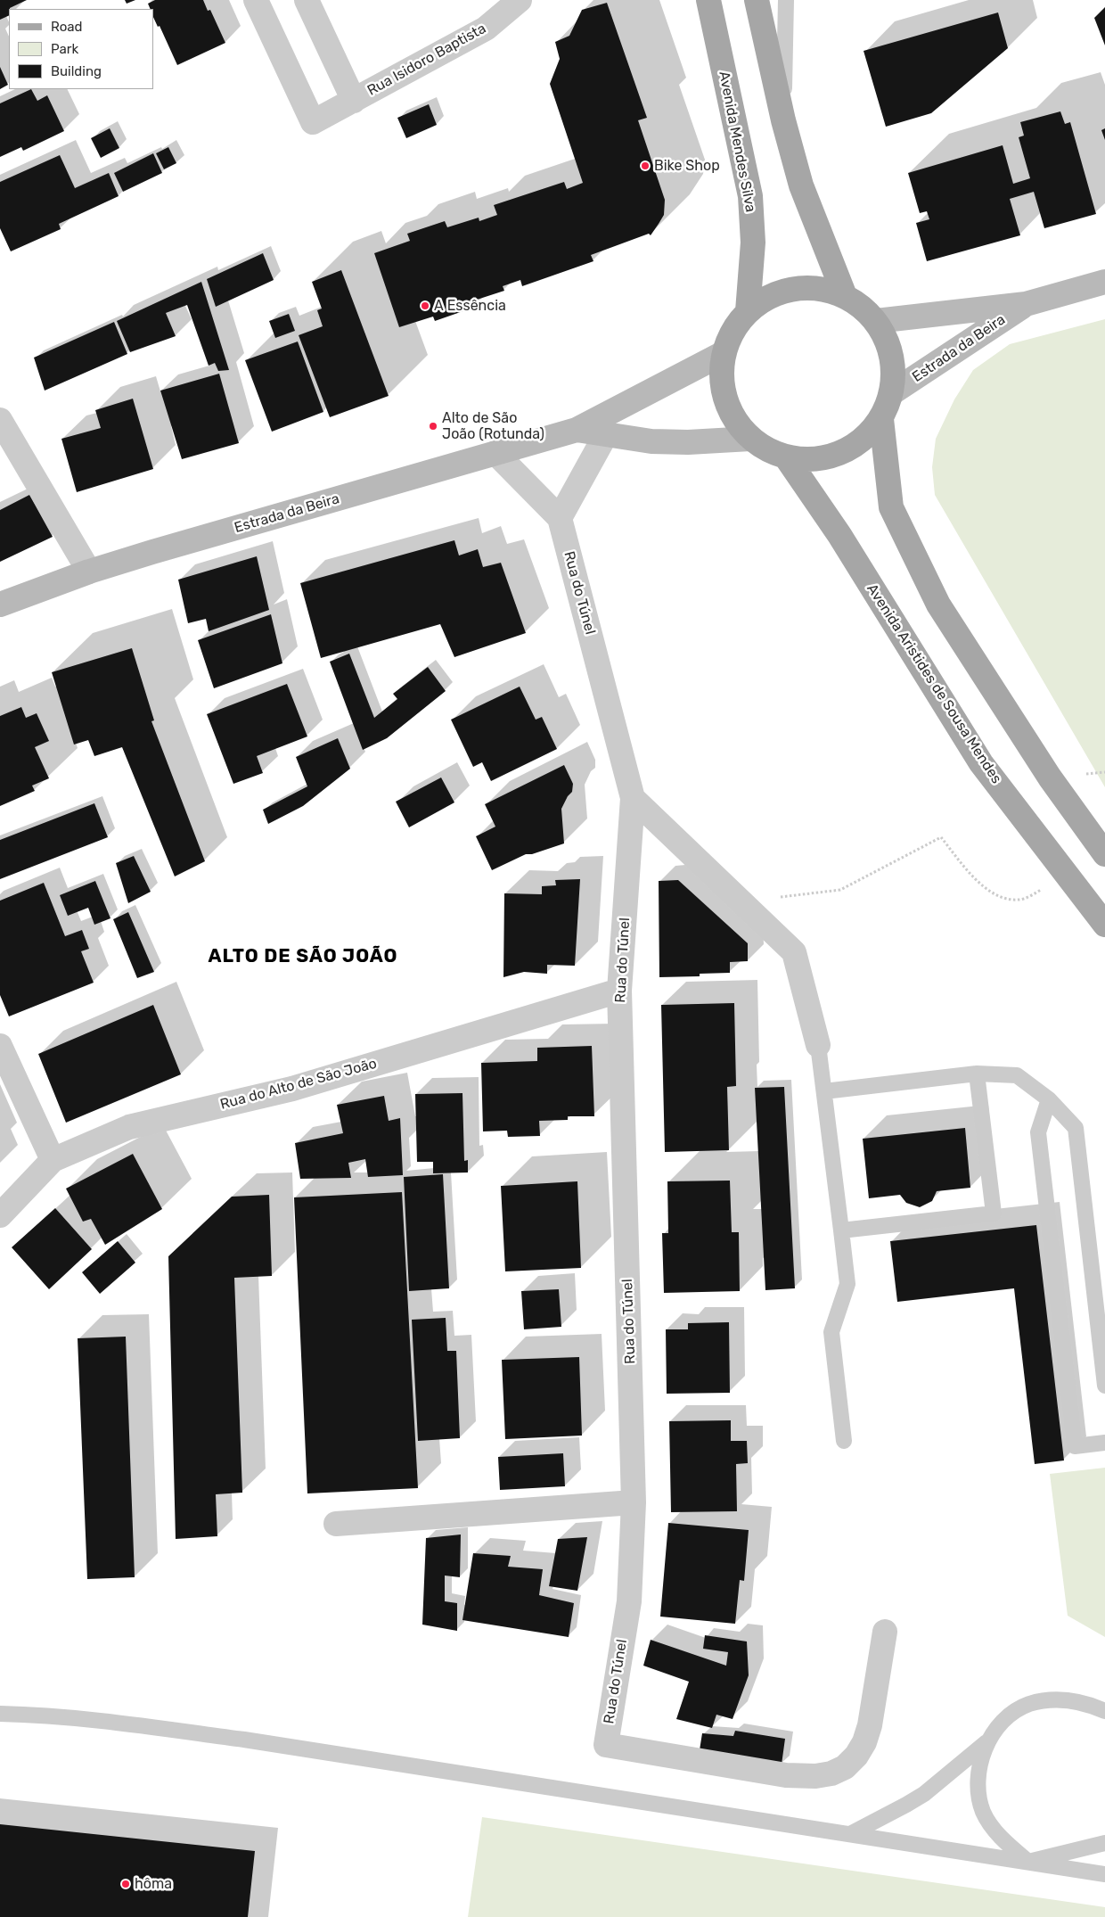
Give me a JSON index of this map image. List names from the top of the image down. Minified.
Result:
{"streets":{"main road":["Avenida Mendes Silva","Estrada da Beira","Avenida Aristides de Sousa Mendes"],"street":["Rua Isidoro Baptista","Rua do Túnel","Rua do Alto de São João"]},"crossings":[["Avenida Mendes Silva","Estrada da Beira"],["Estrada da Beira","Avenida Aristides de Sousa Mendes"],["Rua do Túnel","Rua do Alto de São João"]],"districts":["ALTO DE SÃO JOÃO"],"places":["Bike Shop","A Essência","Alto de São João (Rotunda)","hôma"],"legend":["Road","Park","Building"]}
